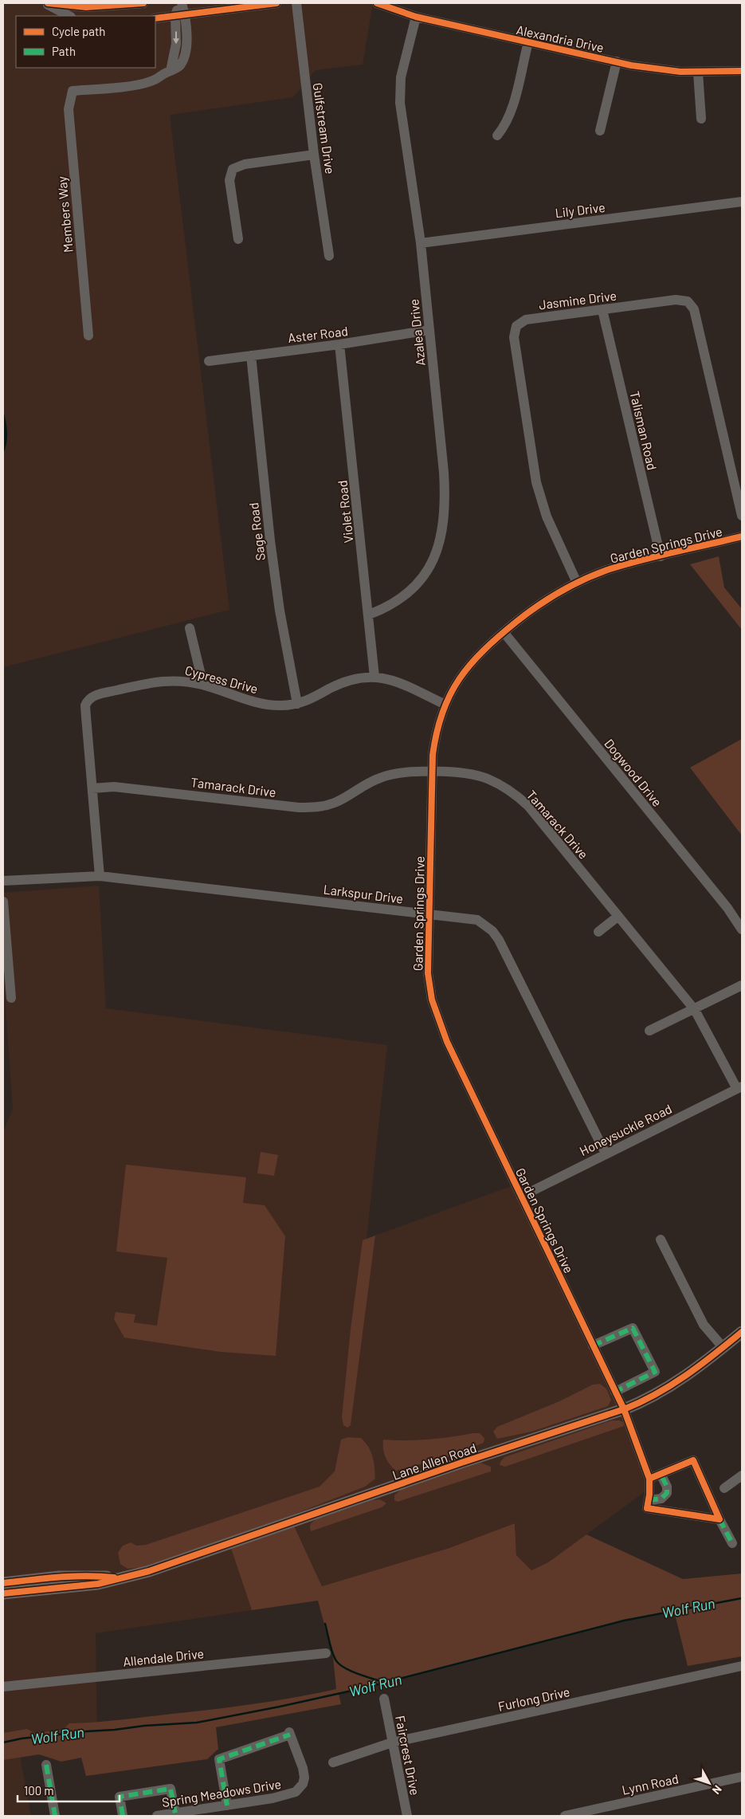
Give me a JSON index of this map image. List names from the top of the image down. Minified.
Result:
{"streets":{"main road":["Lane Allen Road"],"street":["Alexandria Drive","Gulfstream Drive","Lily Drive","Members Way","Jasmine Drive","Azalea Drive","Aster Road","Talisman Road","Violet Road","Sage Road","Garden Springs Drive","Cypress Drive","Dogwood Drive","Tamarack Drive","Larkspur Drive","Honeysuckle Road","Allendale Drive","Furlong Drive","Faircrest Drive","Lynn Road","Spring Meadows Drive"]},"crossings":[["Alexandria Drive","Azalea Drive"],["Lily Drive","Azalea Drive"],["Jasmine Drive","Talisman Road"],["Jasmine Drive","Garden Springs Drive"],["Azalea Drive","Aster Road"],["Azalea Drive","Violet Road"],["Aster Road","Violet Road"],["Aster Road","Sage Road"],["Talisman Road","Garden Springs Drive"],["Violet Road","Cypress Drive"],["Sage Road","Cypress Drive"],["Garden Springs Drive","Cypress Drive"],["Garden Springs Drive","Dogwood Drive"],["Garden Springs Drive","Tamarack Drive"],["Garden Springs Drive","Larkspur Drive"],["Garden Springs Drive","Honeysuckle Road"],["Garden Springs Drive","Lane Allen Road"],["Cypress Drive","Tamarack Drive"],["Cypress Drive","Larkspur Drive"],["Tamarack Drive","Honeysuckle Road"],["Larkspur Drive","Honeysuckle Road"],["Furlong Drive","Faircrest Drive"]],"water":["Wolf Run"],"legend":["Cycle path","Path"],"scale_bar":"100 m","north":"bottom right"}
